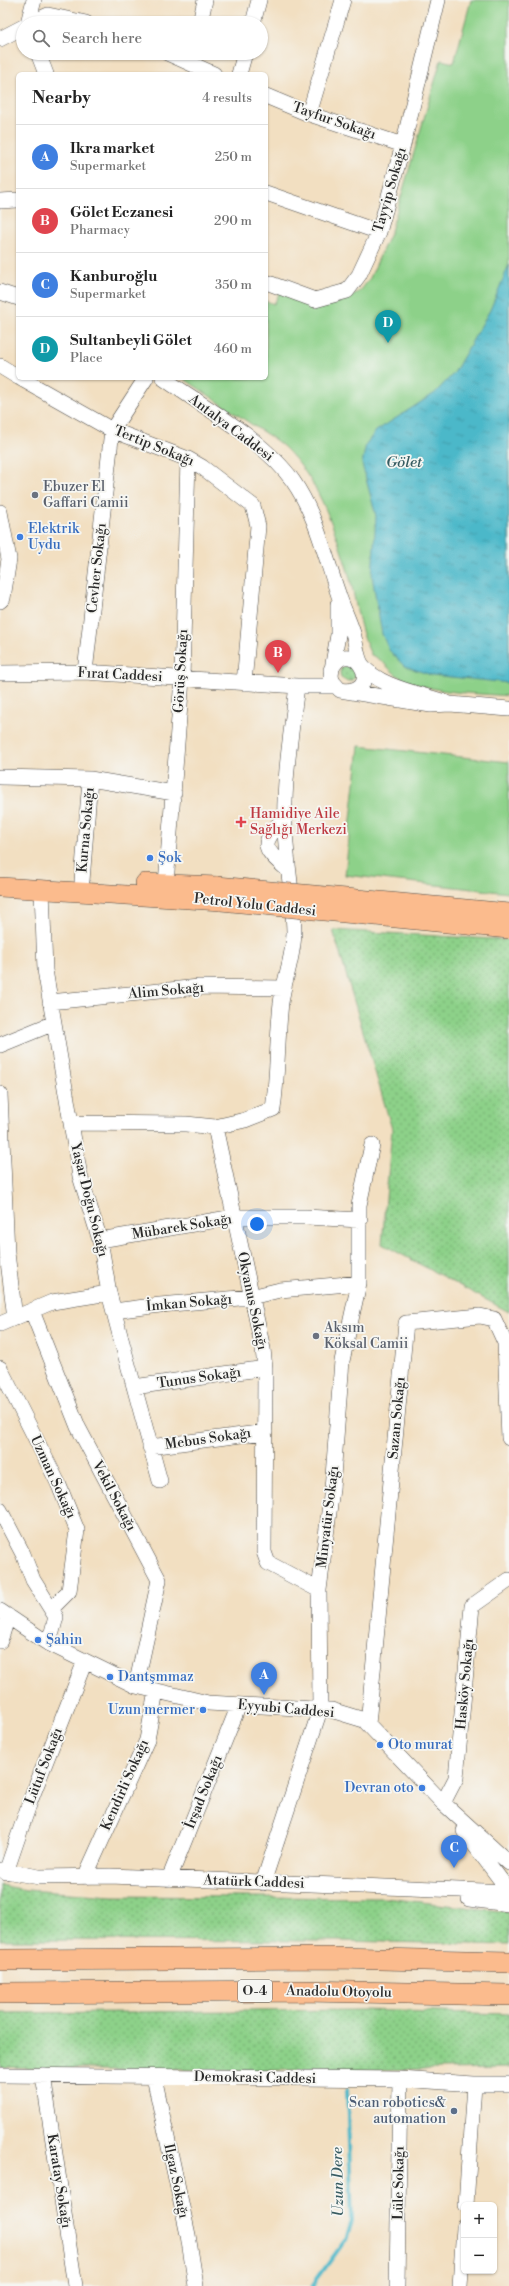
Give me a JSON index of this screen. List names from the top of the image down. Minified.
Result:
{"streets":{"highway":["O-4","Anadolu Otoyolu"],"main road":["Petrol Yolu Caddesi"],"street":["Tayfur Sokağı","Tayyip Sokağı","Antalya Caddesi","Tertip Sokağı","Cevher Sokağı","Görüş Sokağı","Fırat Caddesi","Kurna Sokağı","Alim Sokağı","Yaşar Doğu Sokağı","Mübarek Sokağı","Okyanus Sokağı","İmkan Sokağı","Tunus Sokağı","Sazan Sokağı","Mebus Sokağı","Uzman Sokağı","Vekil Sokağı","Minyatür Sokağı","Hasköy Sokağı","Eyyubi Caddesi","Lütuf Sokağı","Kendirli Sokağı","İrşad Sokağı","Atatürk Caddesi","Demokrasi Caddesi","Karatay Sokağı","Ilgaz Sokağı","Lüle Sokağı"]},"crossings":[["Tayfur Sokağı","Tayyip Sokağı"],["Tertip Sokağı","Cevher Sokağı"],["Tertip Sokağı","Görüş Sokağı"],["Tertip Sokağı","Fırat Caddesi"],["Cevher Sokağı","Fırat Caddesi"],["Görüş Sokağı","Fırat Caddesi"],["Görüş Sokağı","Petrol Yolu Caddesi"],["Kurna Sokağı","Petrol Yolu Caddesi"],["Petrol Yolu Caddesi","Yaşar Doğu Sokağı"],["Alim Sokağı","Yaşar Doğu Sokağı"],["Yaşar Doğu Sokağı","Mübarek Sokağı"],["Yaşar Doğu Sokağı","İmkan Sokağı"],["Yaşar Doğu Sokağı","Tunus Sokağı"],["Yaşar Doğu Sokağı","Mebus Sokağı"],["Mübarek Sokağı","Okyanus Sokağı"],["Mübarek Sokağı","Minyatür Sokağı"],["Okyanus Sokağı","İmkan Sokağı"],["Okyanus Sokağı","Tunus Sokağı"],["Okyanus Sokağı","Mebus Sokağı"],["Okyanus Sokağı","Minyatür Sokağı"],["İmkan Sokağı","Minyatür Sokağı"],["Sazan Sokağı","Eyyubi Caddesi"],["Vekil Sokağı","Eyyubi Caddesi"],["Minyatür Sokağı","Eyyubi Caddesi"],["Minyatür Sokağı","Atatürk Caddesi"],["Hasköy Sokağı","Eyyubi Caddesi"],["Eyyubi Caddesi","Lütuf Sokağı"],["Eyyubi Caddesi","Kendirli Sokağı"],["Eyyubi Caddesi","İrşad Sokağı"],["Lütuf Sokağı","Atatürk Caddesi"],["Kendirli Sokağı","Atatürk Caddesi"],["İrşad Sokağı","Atatürk Caddesi"],["Demokrasi Caddesi","Karatay Sokağı"],["Demokrasi Caddesi","Ilgaz Sokağı"],["Demokrasi Caddesi","Lüle Sokağı"]],"water":["Gölet","Uzun Dere"],"places":{"other":["Ebuzer El Gaffari Camii","Elektrik Uydu","Şok","Aksım Köksal Camii","Şahin","Dantşmmaz","Uzun mermer","Oto murat","Devran oto","Scan robotics& automation"],"health":["Hamidiye Aile Sağlığı Merkezi"]},"page":{"search":"Search here","heading":["Nearby","4 results"],"list":[{"mark":"A","name":"Ikra market","note":"Supermarket","value":"250 m"},{"mark":"B","name":"Gölet Eczanesi","note":"Pharmacy","value":"290 m"},{"mark":"C","name":"Kanburoğlu","note":"Supermarket","value":"350 m"},{"mark":"D","name":"Sultanbeyli Gölet","note":"Place","value":"460 m"}],"pins":["D","B","A","C"],"map_buttons":["+","−"]}}
